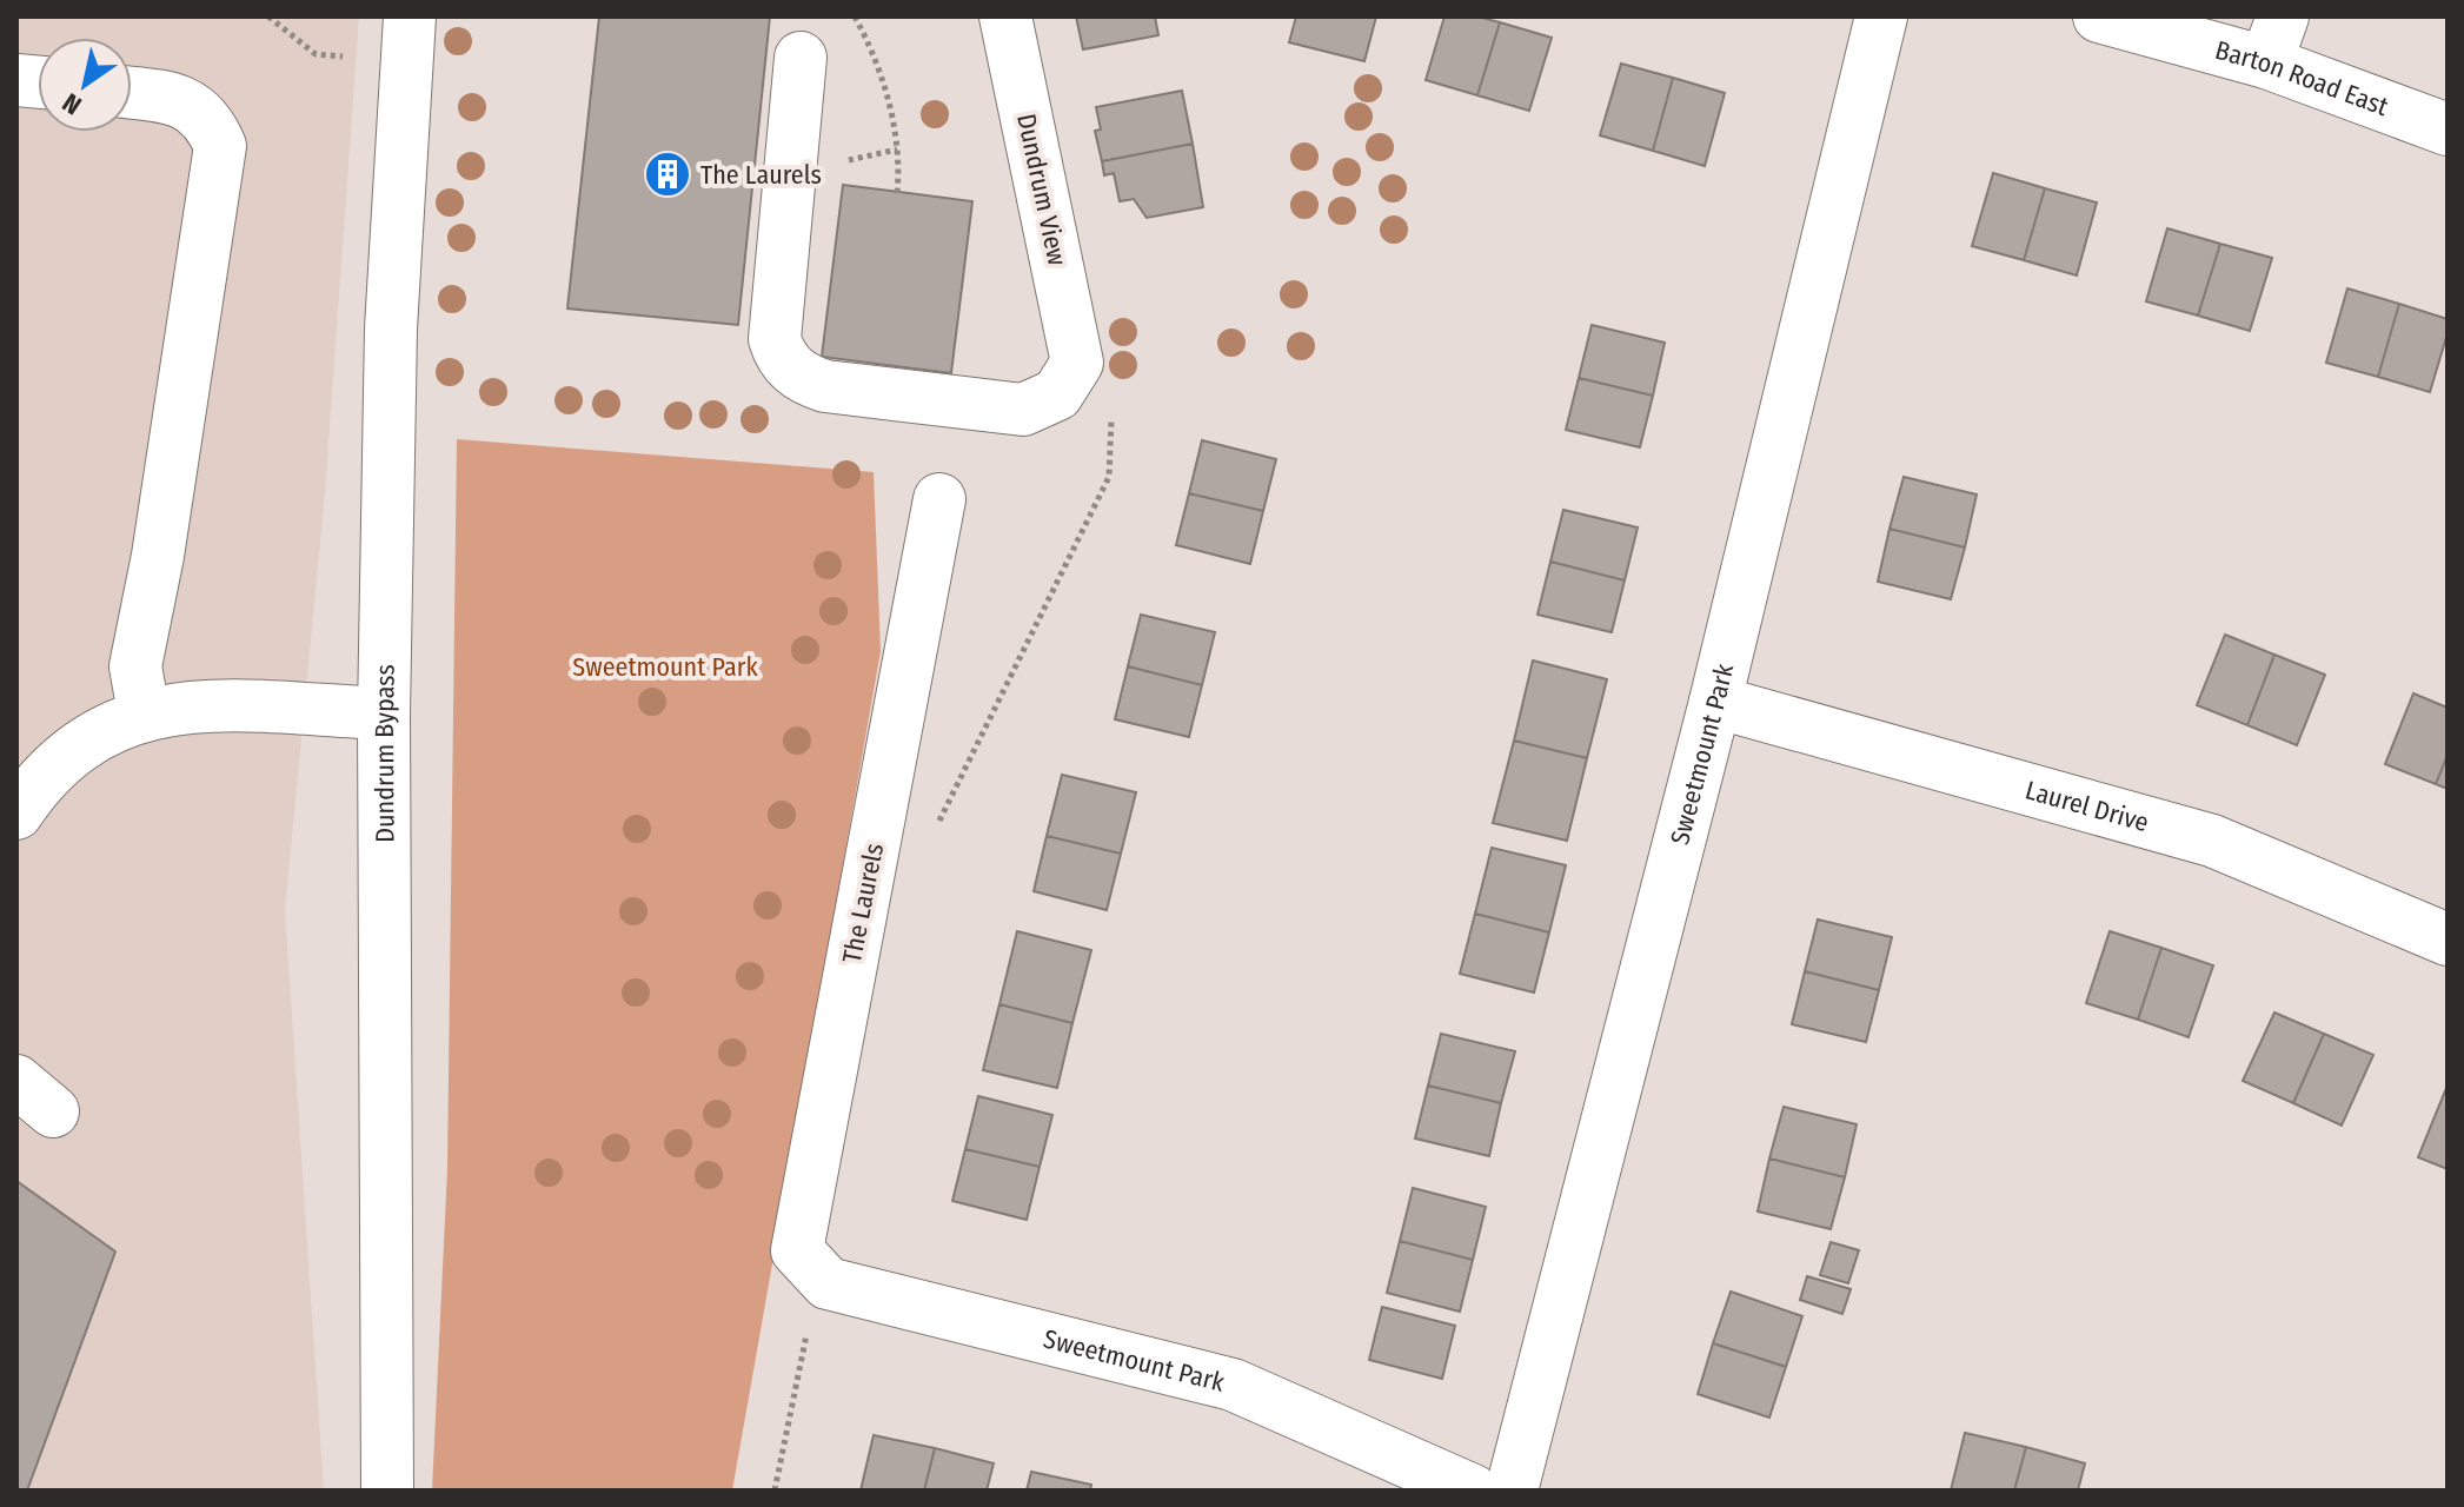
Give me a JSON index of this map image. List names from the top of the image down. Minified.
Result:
{"streets":{"street":["Barton Road East","Dundrum View","Dundrum Bypass","Sweetmount Park","Laurel Drive","The Laurels"]},"crossings":[["Sweetmount Park","Laurel Drive"],["Sweetmount Park","The Laurels"]],"parks":["Sweetmount Park"],"places":{"building":["The Laurels"]},"north":"bottom left"}
